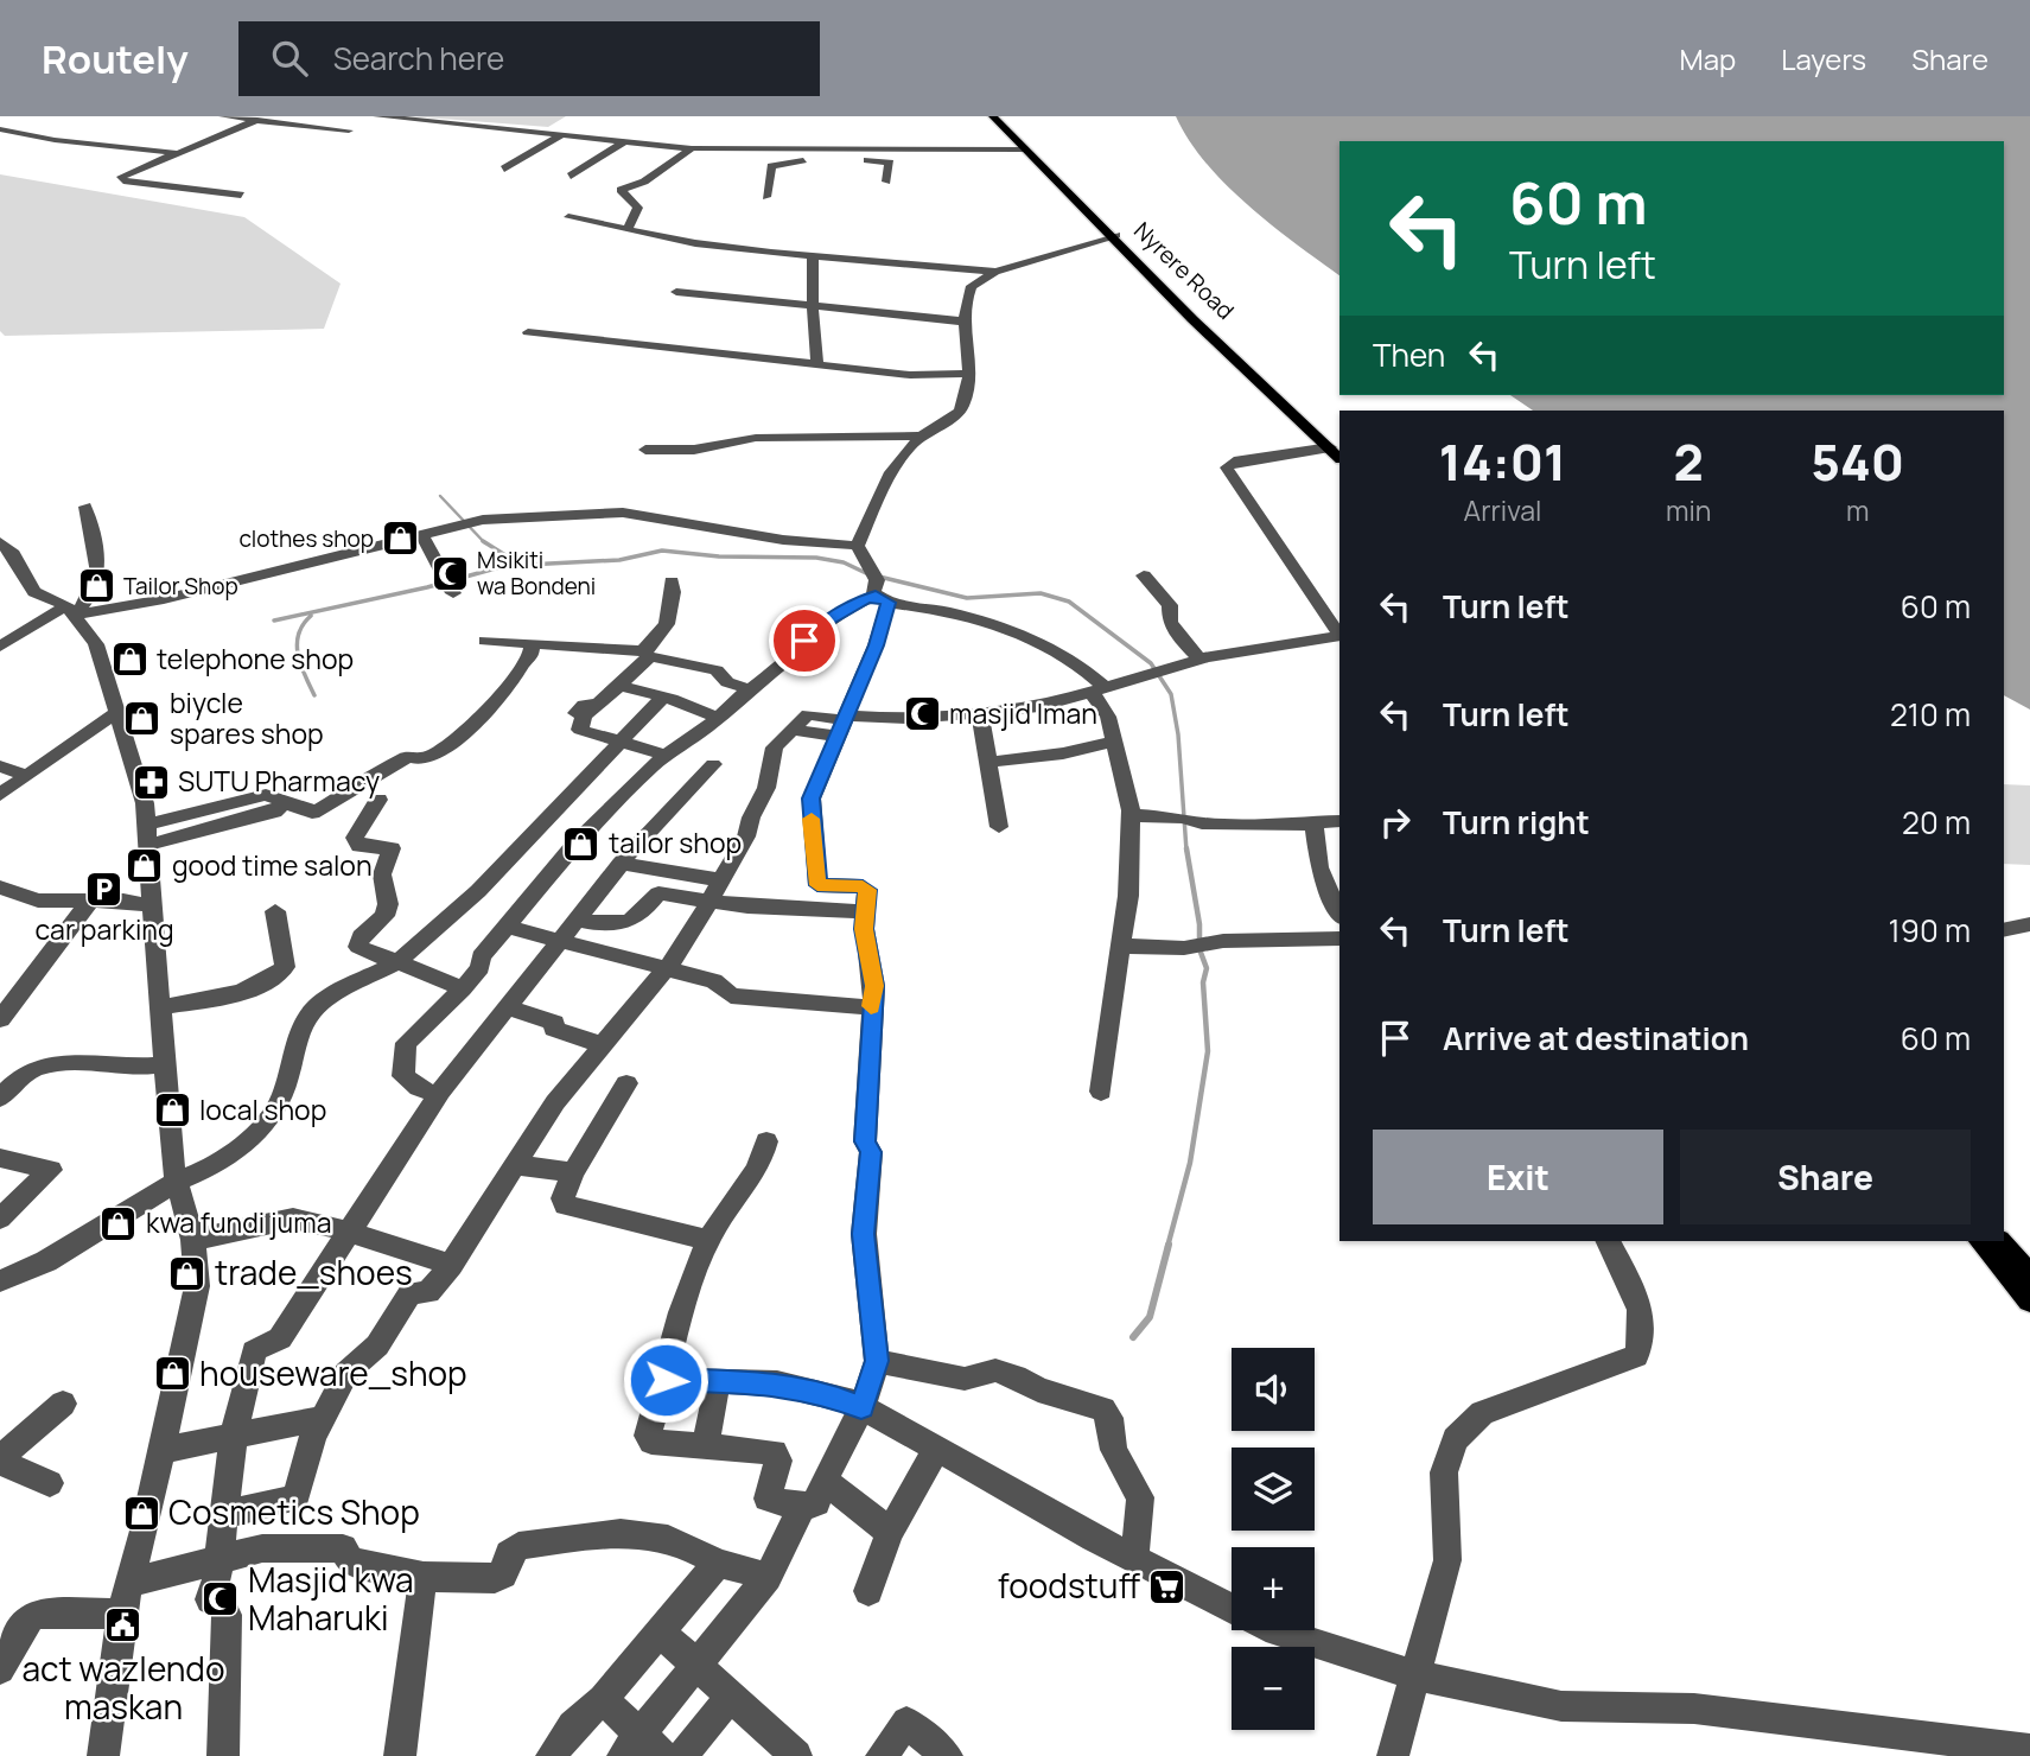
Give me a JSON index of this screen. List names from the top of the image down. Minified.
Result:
{"streets":{"main road":["Nyrere Road"]},"places":{"shop":["clothes shop","Tailor Shop","telephone shop","biycle spares shop","tailor shop","good time salon","local shop","kwa fundi juma","trade_shoes","houseware_shop","Cosmetics Shop"],"mosque":["Msikiti wa Bondeni","masjid Iman","Masjid kwa Maharuki"],"pharmacy":["SUTU Pharmacy"],"parking":["car parking"],"supermarket":["foodstuff"],"public building":["act wazlendo maskan"]},"page":{"header":"Routely","search":"Search here","nav":["Map","Layers","Share"],"turn":["60 m","Turn left"],"then":"Then","eta":["14:01","Arrival","2","min","540","m"],"list":[{"name":"Turn left","value":"60 m"},{"name":"Turn left","value":"210 m"},{"name":"Turn right","value":"20 m"},{"name":"Turn left","value":"190 m"},{"name":"Arrive at destination","value":"60 m"}],"buttons":["Exit","Share"],"map_buttons":["+","−"]}}
